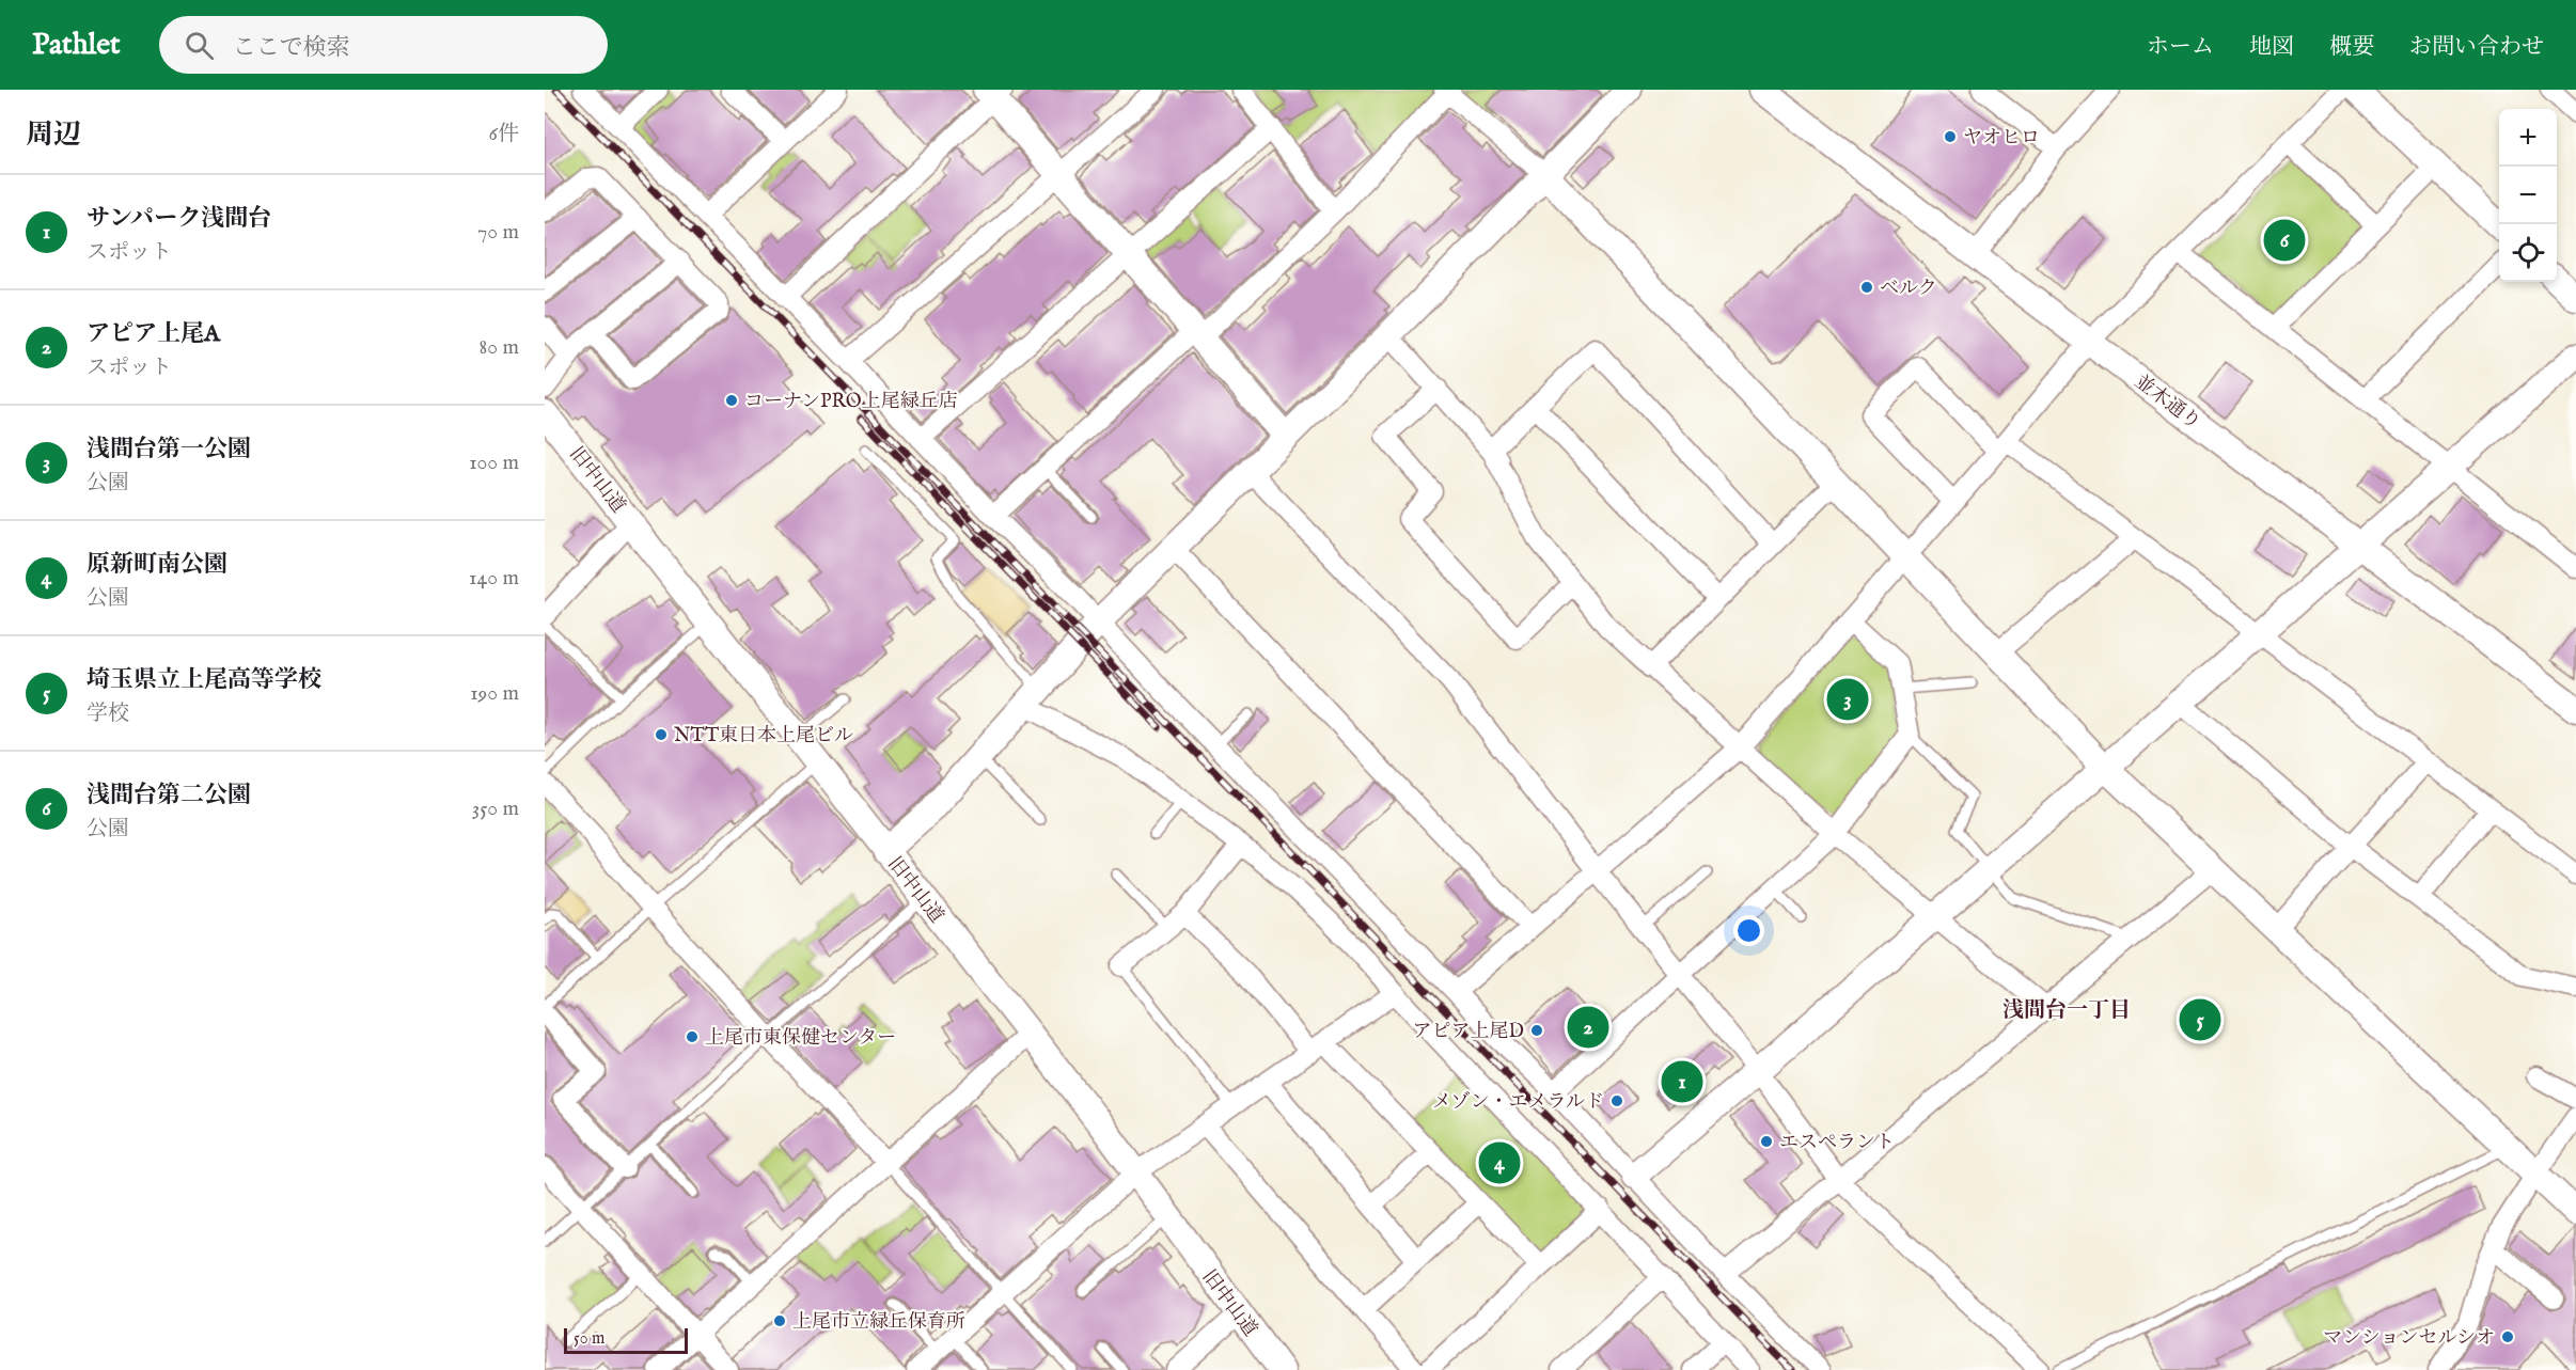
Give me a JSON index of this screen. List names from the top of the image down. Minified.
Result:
{"streets":{"street":["並木通り","旧中山道"]},"districts":["浅間台一丁目"],"places":["ヤオヒロ","ベルク","コーナンPRO上尾緑丘店","NTT東日本上尾ビル","アピア上尾D","上尾市東保健センター","メゾン・エメラルド","エスペラント","上尾市立緑丘保育所","マンションセルシオ"],"scale_bar":"50 m","page":{"header":"Pathlet","search":"ここで検索","nav":["ホーム","地図","概要","お問い合わせ"],"heading":["周辺","6件"],"map_buttons":["+","−"],"list":[{"mark":"1","name":"サンパーク浅間台","note":"スポット","value":"70 m"},{"mark":"2","name":"アピア上尾A","note":"スポット","value":"80 m"},{"mark":"3","name":"浅間台第一公園","note":"公園","value":"100 m"},{"mark":"4","name":"原新町南公園","note":"公園","value":"140 m"},{"mark":"5","name":"埼玉県立上尾高等学校","note":"学校","value":"190 m"},{"mark":"6","name":"浅間台第二公園","note":"公園","value":"350 m"}],"pins":["6","3","5","2","1","4"],"scale":"50 m"}}
